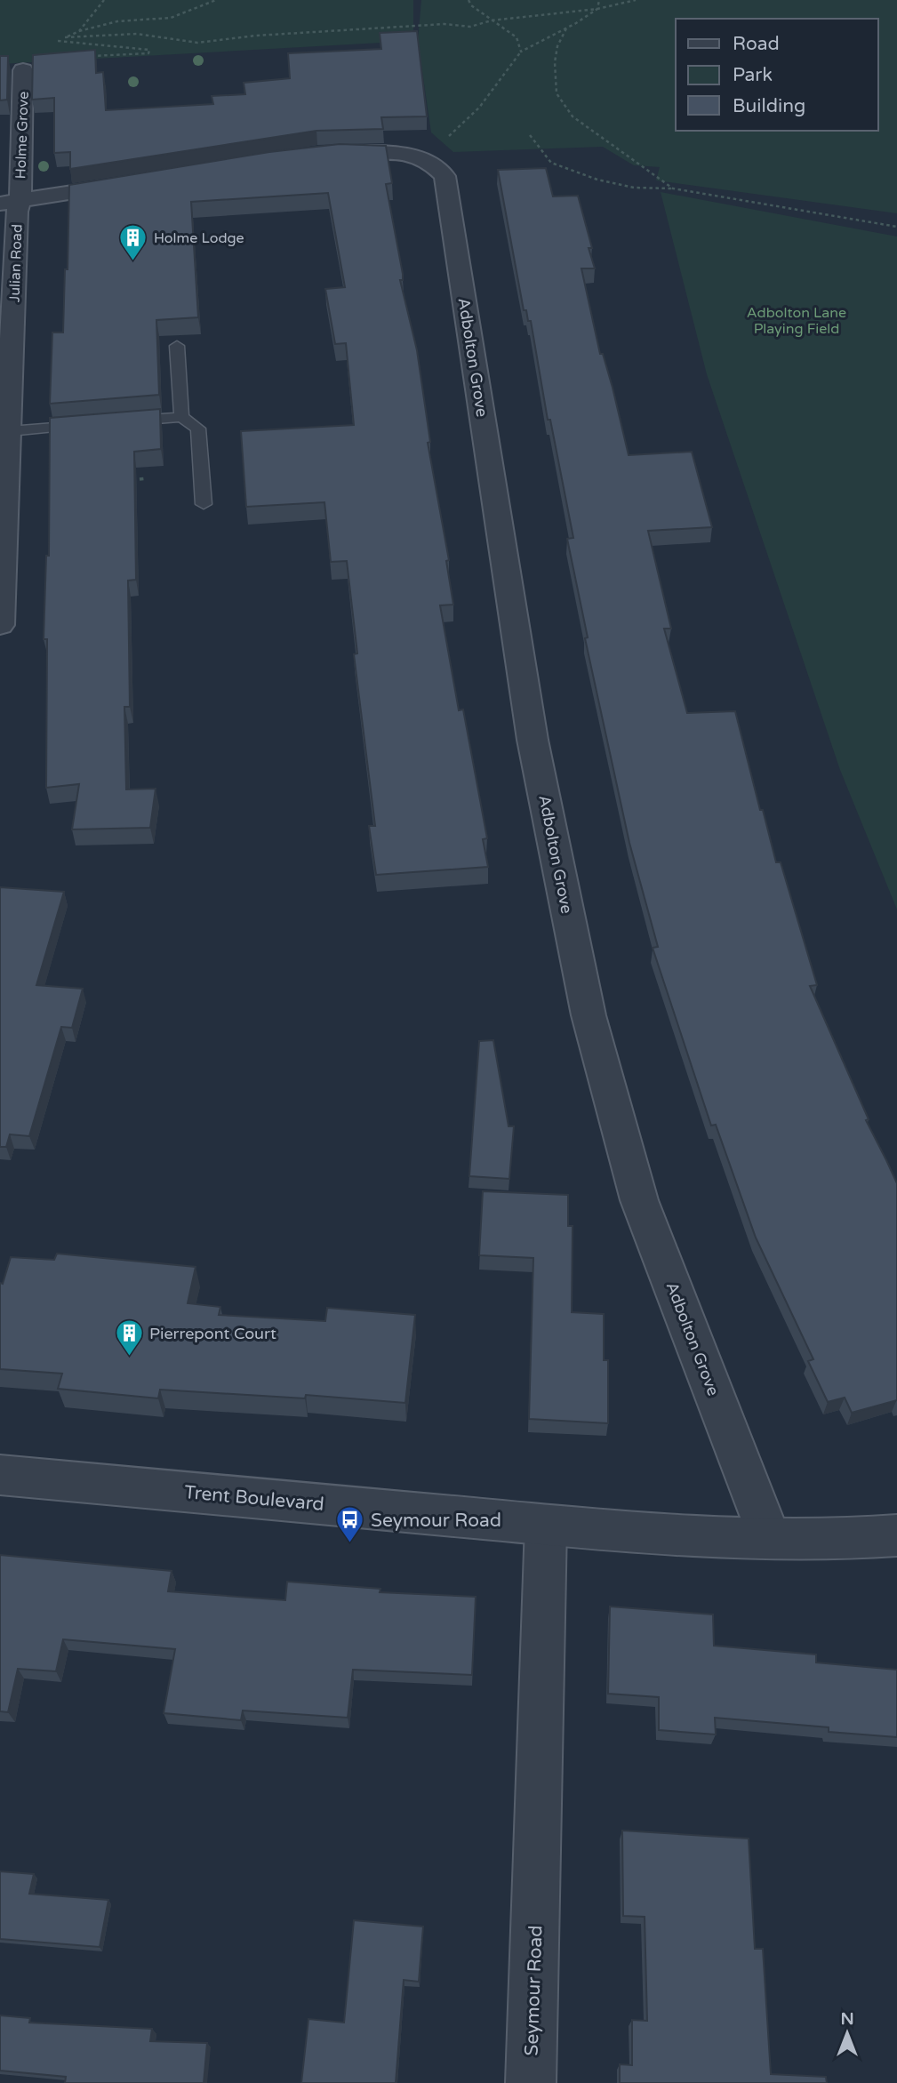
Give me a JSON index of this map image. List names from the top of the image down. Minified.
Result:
{"streets":{"street":["Holme Grove","Julian Road","Adbolton Grove","Trent Boulevard","Seymour Road"]},"crossings":[["Holme Grove","Julian Road"],["Adbolton Grove","Trent Boulevard"],["Trent Boulevard","Seymour Road"]],"parks":["Adbolton Lane Playing Field"],"places":{"building":["Holme Lodge","Pierrepont Court"],"bus stop":["Seymour Road"]},"legend":["Road","Park","Building"],"north":"top"}
